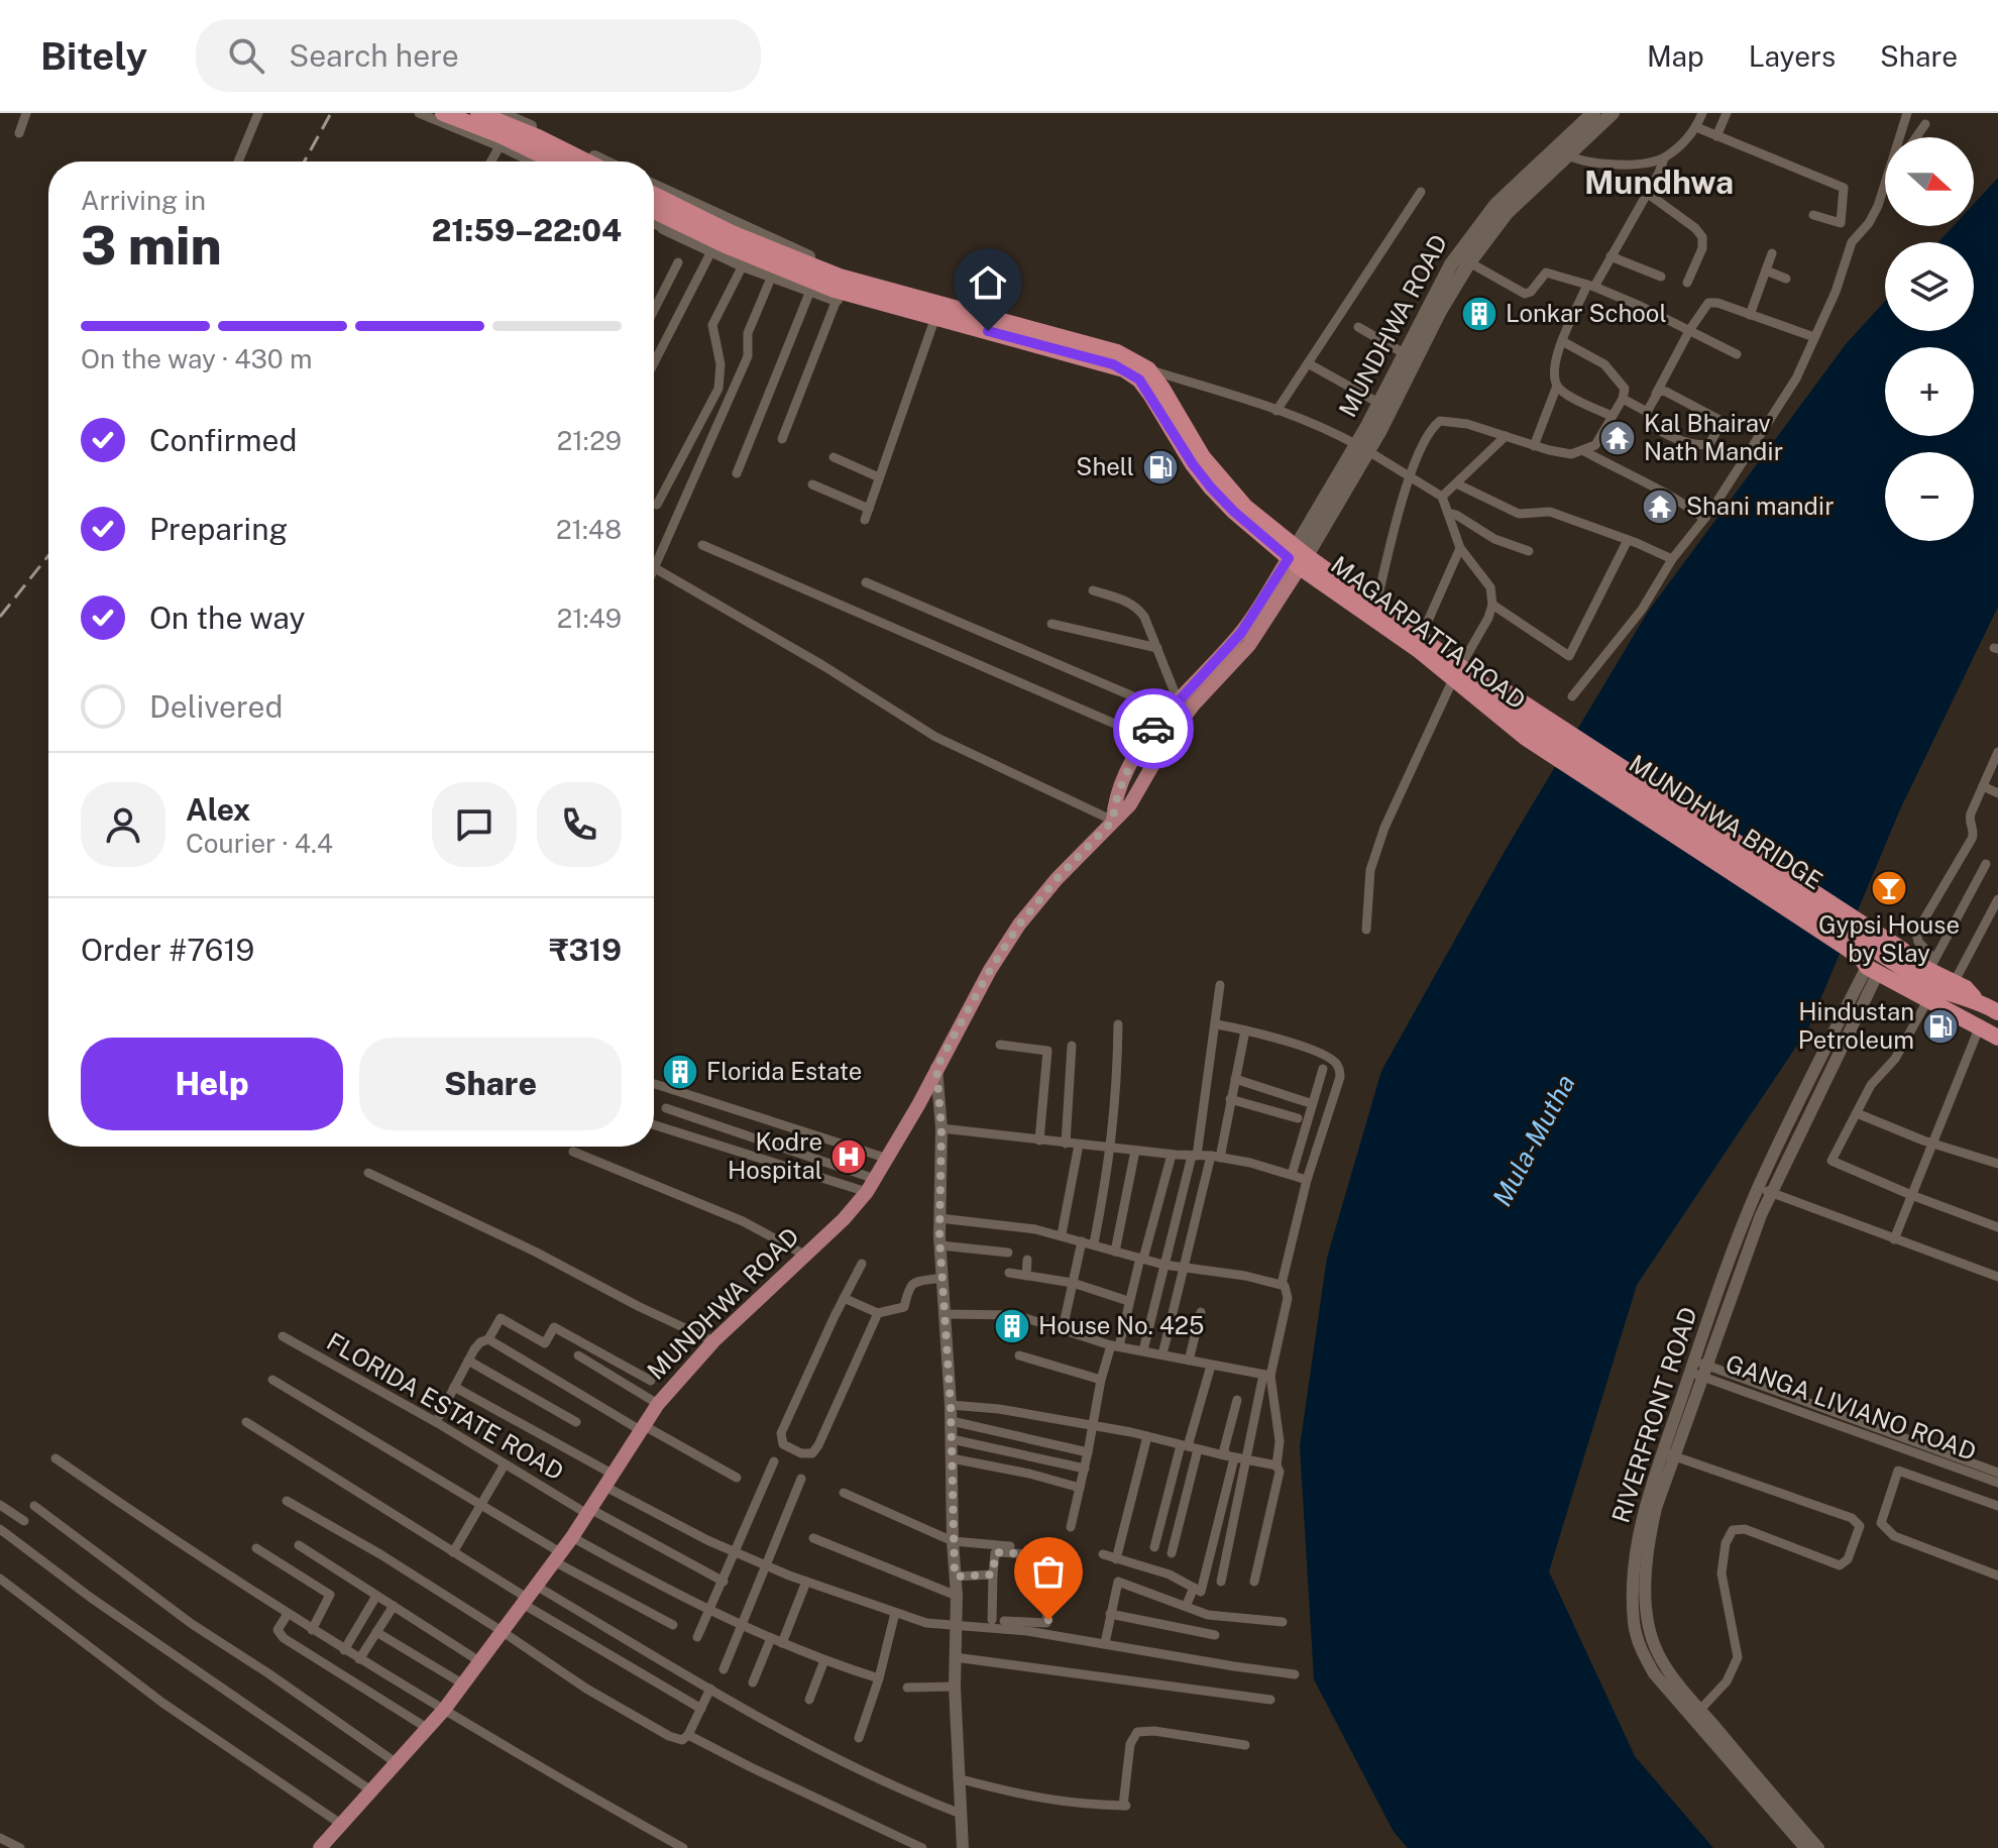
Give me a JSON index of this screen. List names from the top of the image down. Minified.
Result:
{"streets":{"highway":["MAGARPATTA ROAD","MUNDHWA BRIDGE"],"main road":["MUNDHWA ROAD"],"street":["FLORIDA ESTATE ROAD","GANGA LIVIANO ROAD","RIVERFRONT ROAD"]},"crossings":[["MUNDHWA ROAD","MAGARPATTA ROAD"],["MUNDHWA ROAD","FLORIDA ESTATE ROAD"],["GANGA LIVIANO ROAD","RIVERFRONT ROAD"]],"districts":["Mundhwa"],"water":["Mula-Mutha"],"places":{"building":["Lonkar School","Florida Estate","House No. 425"],"temple":["Kal Bhairav Nath Mandir","Shani mandir"],"fuel station":["Shell","Hindustan Petroleum"],"bar":["Gypsi House by Slay"],"hospital":["Kodre Hospital"]},"north":"right","page":{"header":"Bitely","search":"Search here","nav":["Map","Layers","Share"],"map_buttons":["+","−"],"heading":["3 min","Arriving in","21:59–22:04"],"panel":["Alex","Courier · 4.4","Order #7619","₹319"],"bar":"On the way · 430 m","list":[["Confirmed","21:29"],["Preparing","21:48"],["On the way","21:49"],"Delivered"],"buttons":["Help","Share"]}}
